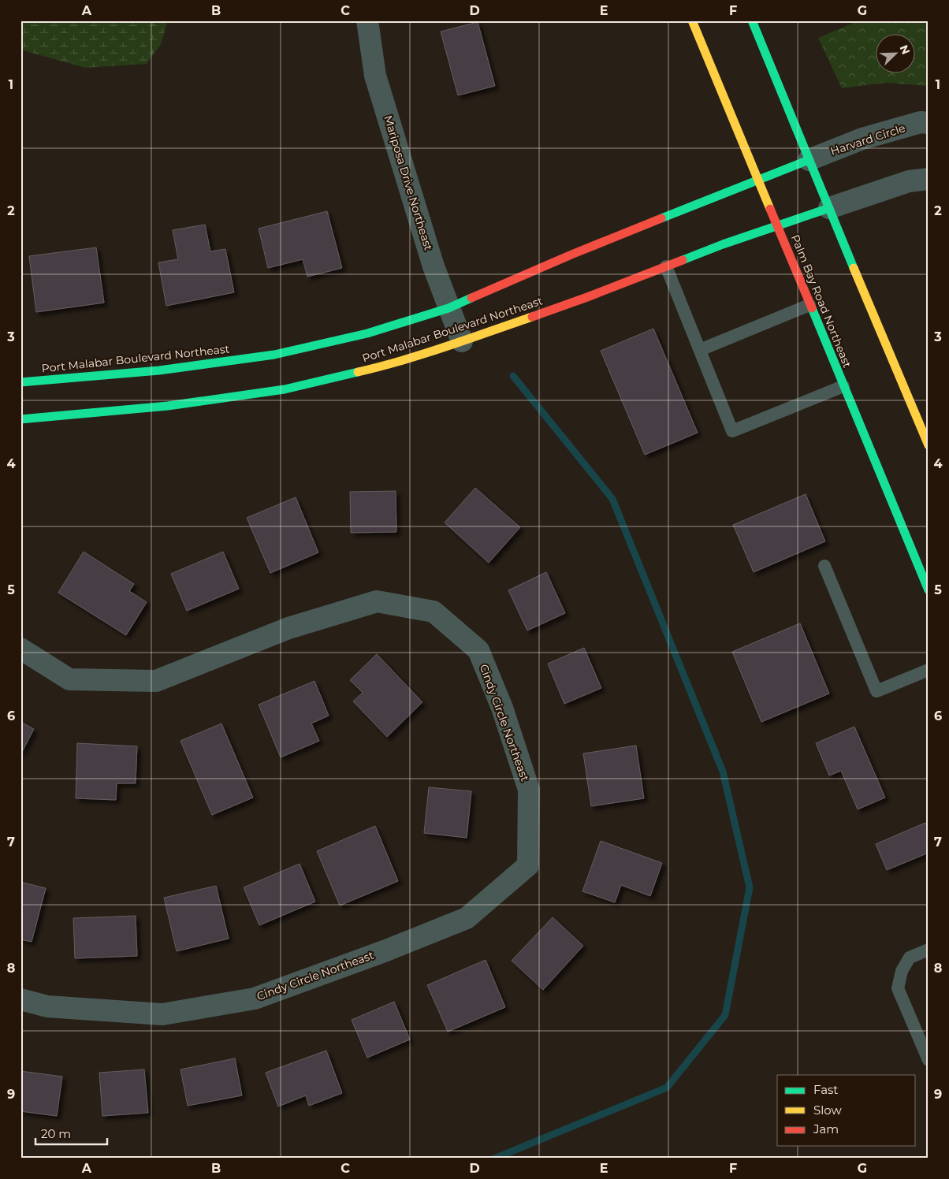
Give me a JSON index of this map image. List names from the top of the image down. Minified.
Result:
{"streets":{"street":["Harvard Circle","Mariposa Drive Northeast","Palm Bay Road Northeast","Port Malabar Boulevard Northeast","Cindy Circle Northeast"]},"crossings":[["Harvard Circle","Port Malabar Boulevard Northeast"],["Mariposa Drive Northeast","Port Malabar Boulevard Northeast"],["Palm Bay Road Northeast","Port Malabar Boulevard Northeast"]],"legend":["Fast","Slow","Jam"],"scale_bar":"20 m","north":"top right","grid":{"columns":["A","B","C","D","E","F","G"],"rows":["1","2","3","4","5","6","7","8","9"]}}
